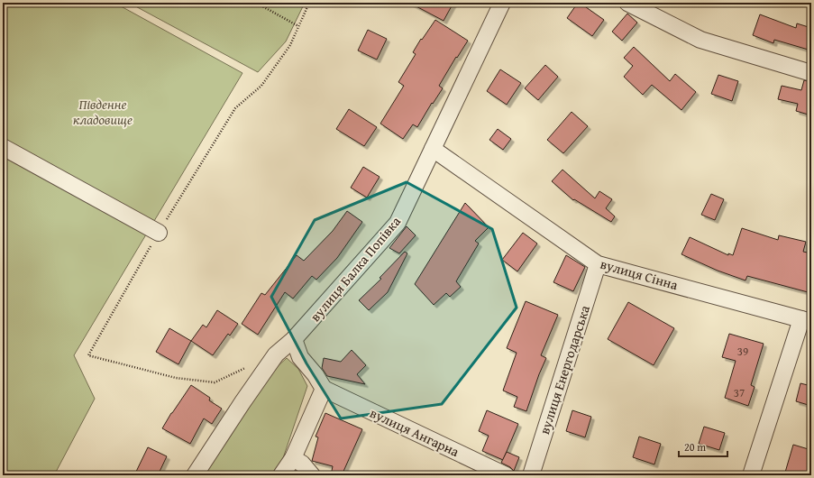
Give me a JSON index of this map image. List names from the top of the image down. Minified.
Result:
{"streets":{"street":["вулиця Балка Попівка","вулиця Сінна","вулиця Енергодарська","вулиця Ангарна"]},"crossings":[["вулиця Балка Попівка","вулиця Сінна"],["вулиця Сінна","вулиця Енергодарська"]],"parks":["Південне кладовище"],"house_numbers":["39","37"],"scale_bar":"20 m"}
